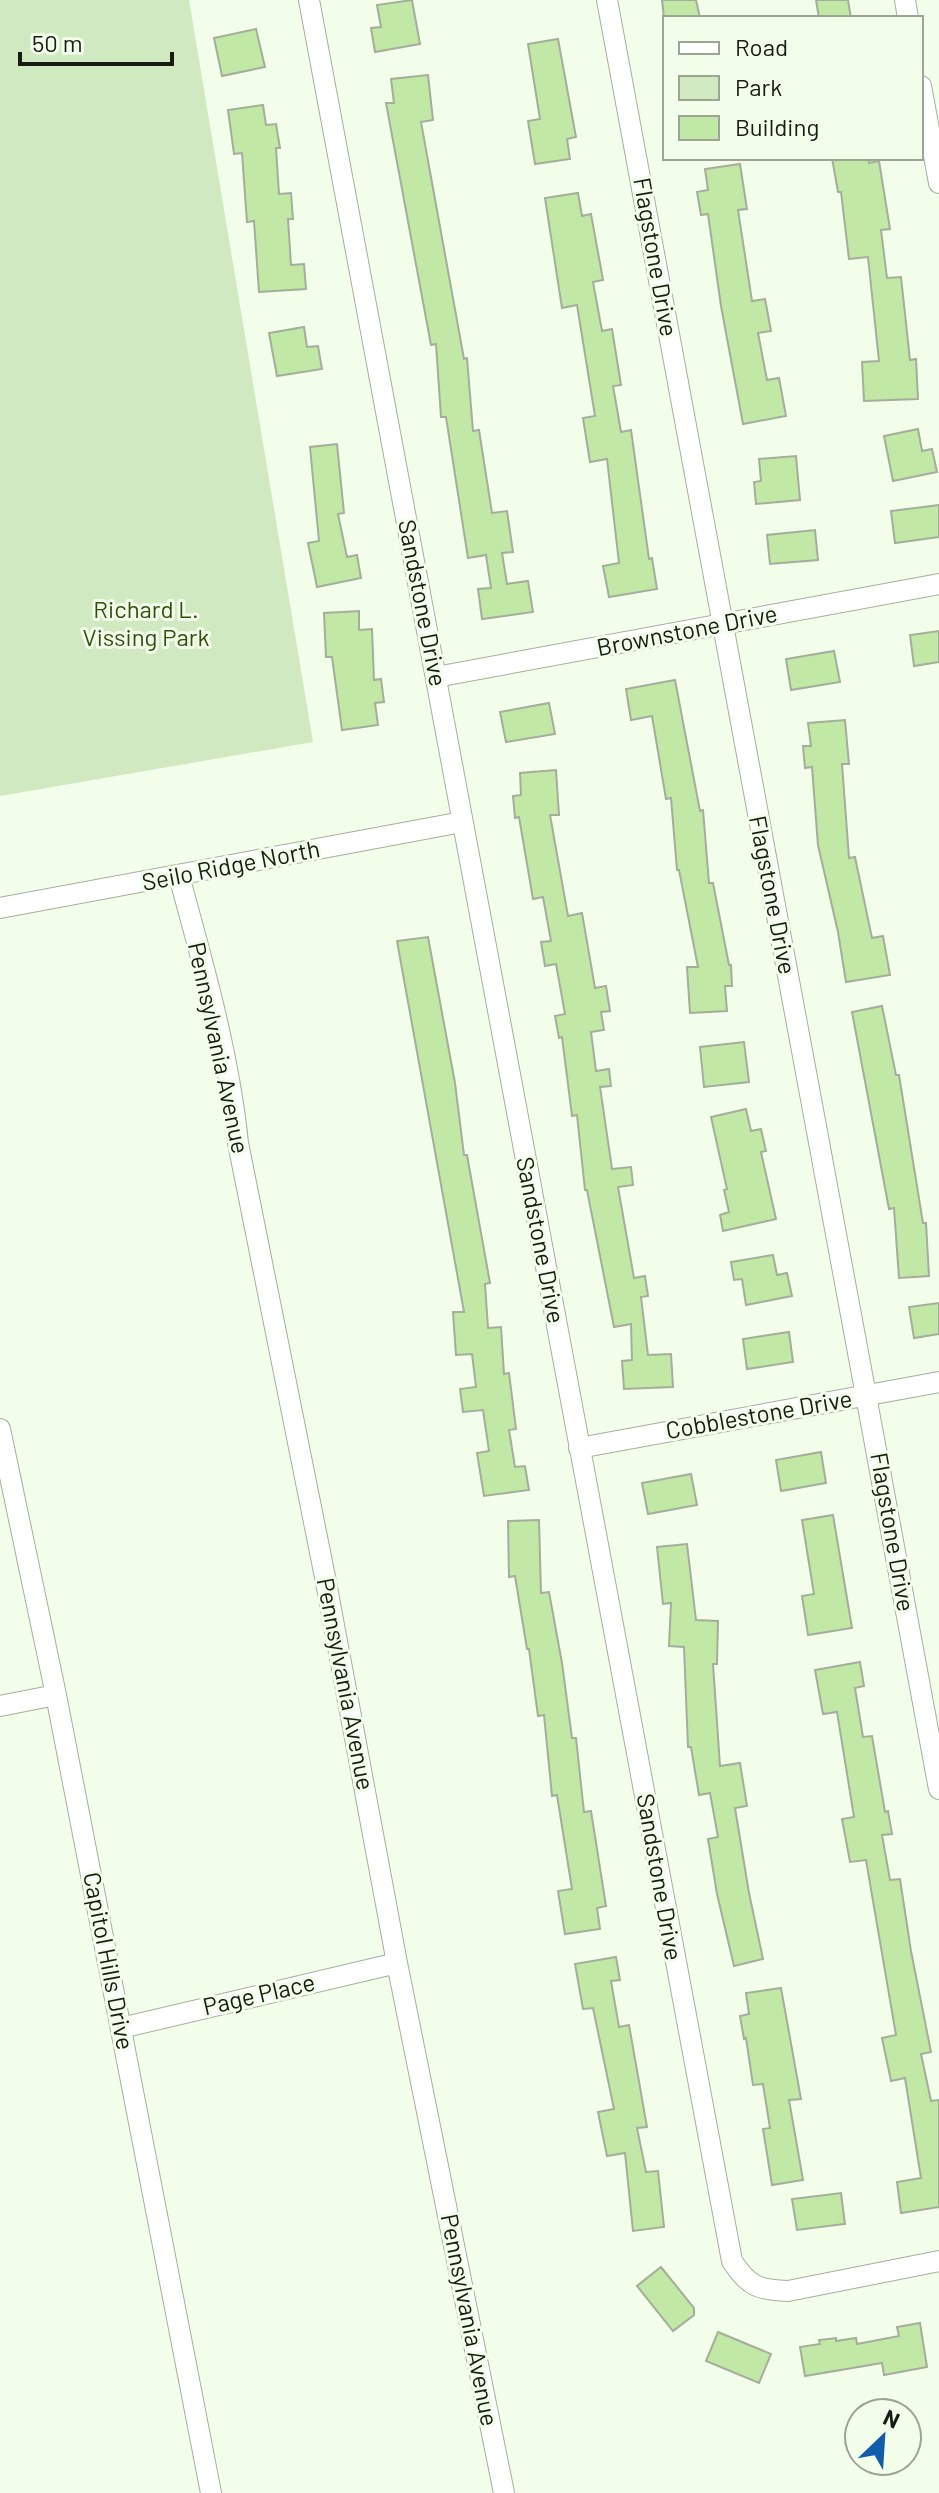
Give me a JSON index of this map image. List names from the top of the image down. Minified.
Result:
{"streets":{"street":["Flagstone Drive","Sandstone Drive","Brownstone Drive","Seilo Ridge North","Pennsylvania Avenue","Cobblestone Drive","Capitol Hills Drive","Page Place"]},"crossings":[["Flagstone Drive","Brownstone Drive"],["Flagstone Drive","Cobblestone Drive"],["Sandstone Drive","Brownstone Drive"],["Sandstone Drive","Seilo Ridge North"],["Sandstone Drive","Cobblestone Drive"],["Seilo Ridge North","Pennsylvania Avenue"],["Pennsylvania Avenue","Page Place"],["Capitol Hills Drive","Page Place"]],"parks":["Richard L. Vissing Park"],"legend":["Road","Park","Building"],"scale_bar":"50 m","north":"top right"}
